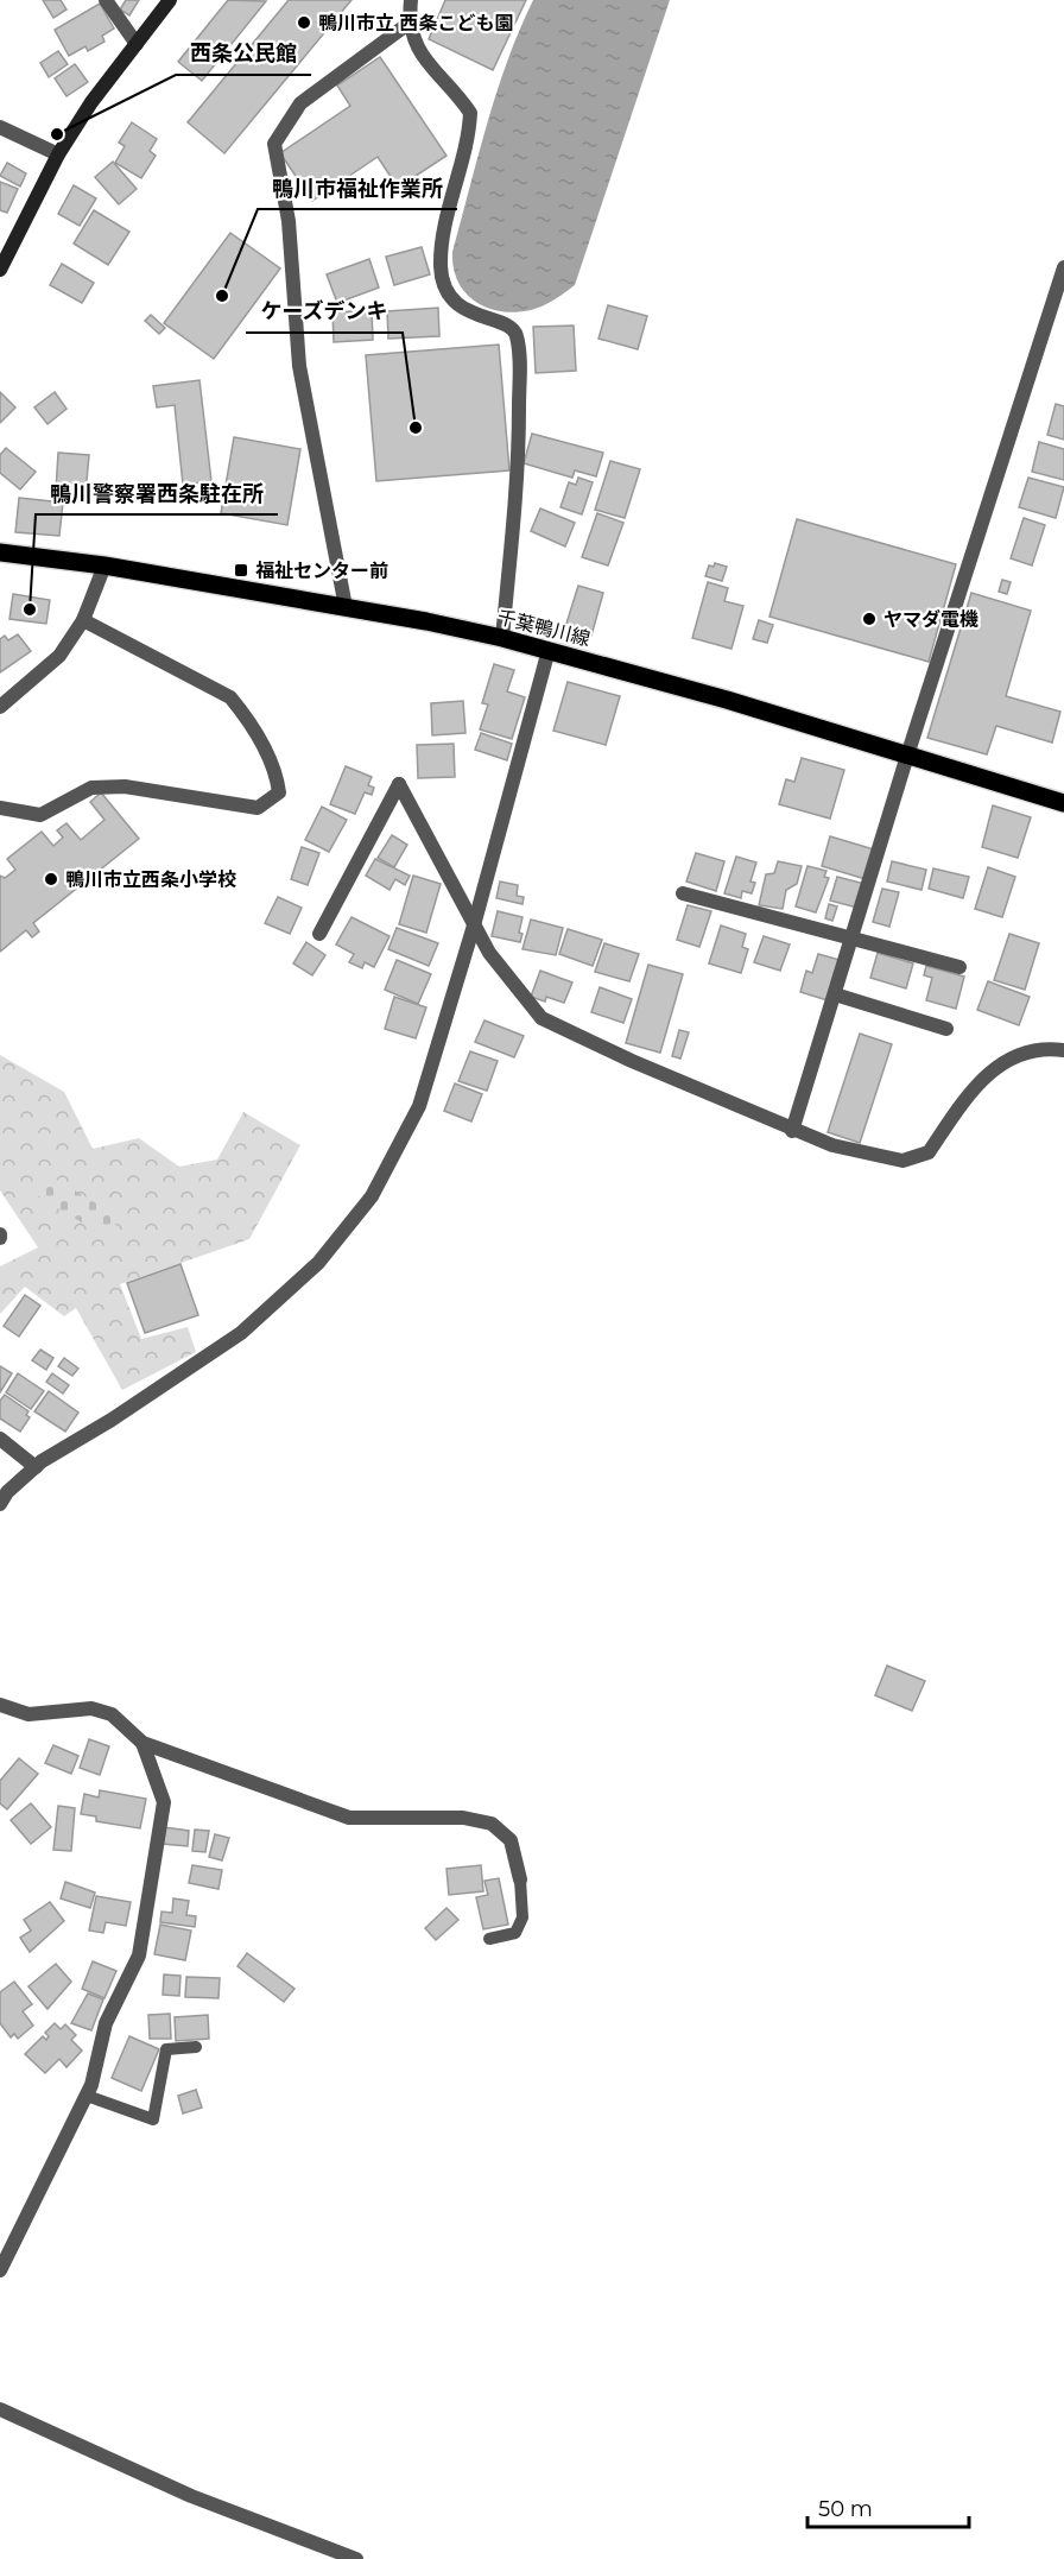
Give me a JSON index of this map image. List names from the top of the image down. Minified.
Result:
{"streets":{"main road":["千葉鴨川線"]},"places":{"other":["鴨川市立 西条こども園","西条公民館","鴨川市福祉作業所","ケーズデンキ","鴨川警察署西条駐在所","ヤマダ電機","鴨川市立西条小学校"],"transit":["福祉センター前"]},"scale_bar":"50 m"}
